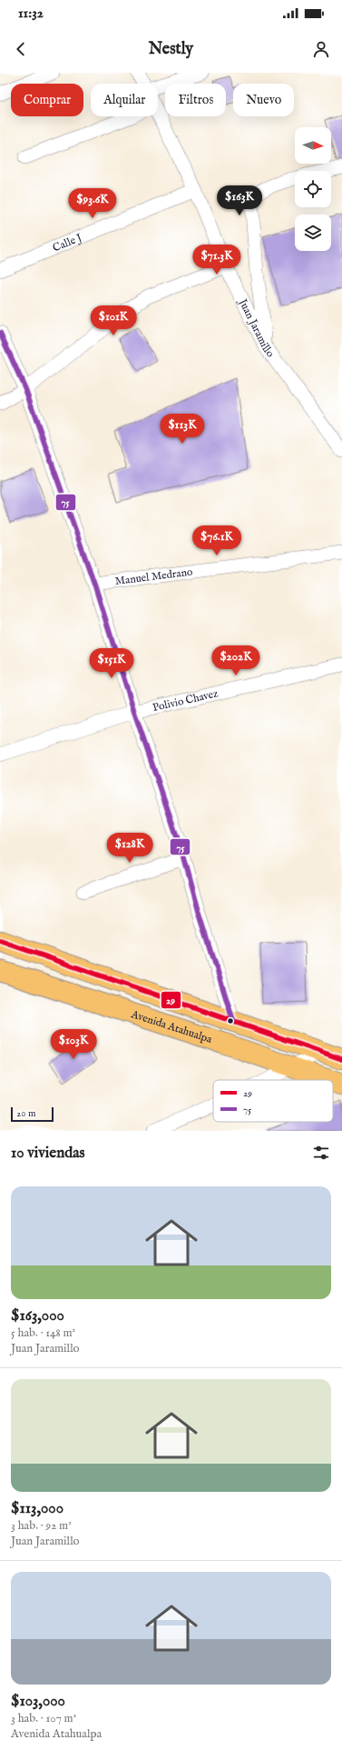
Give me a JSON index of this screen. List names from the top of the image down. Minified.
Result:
{"streets":{"highway":["Avenida Atahualpa"],"street":["Calle J","Juan Jaramillo","Manuel Medrano","Polivio Chavez"]},"crossings":[["Calle J","Juan Jaramillo"]],"lines":["transit line 75","transit line 29"],"legend":["29","75"],"scale_bar":"20 m","north":"right","page":{"status":"11:32","header":"Nestly","chip":["Comprar","Alquilar","Filtros","Nuevo"],"price":["$163K","$93.6K","$71.3K","$101K","$113K","$76.1K","$202K","$151K","$128K","$103K"],"scale":"20 m","heading":"10 viviendas","list":[{"name":"$163,000","note":"5 hab. · 148 m² · Juan Jaramillo"},{"name":"$113,000","note":"3 hab. · 92 m² · Juan Jaramillo"},{"name":"$103,000","note":"3 hab. · 107 m² · Avenida Atahualpa"}]}}
